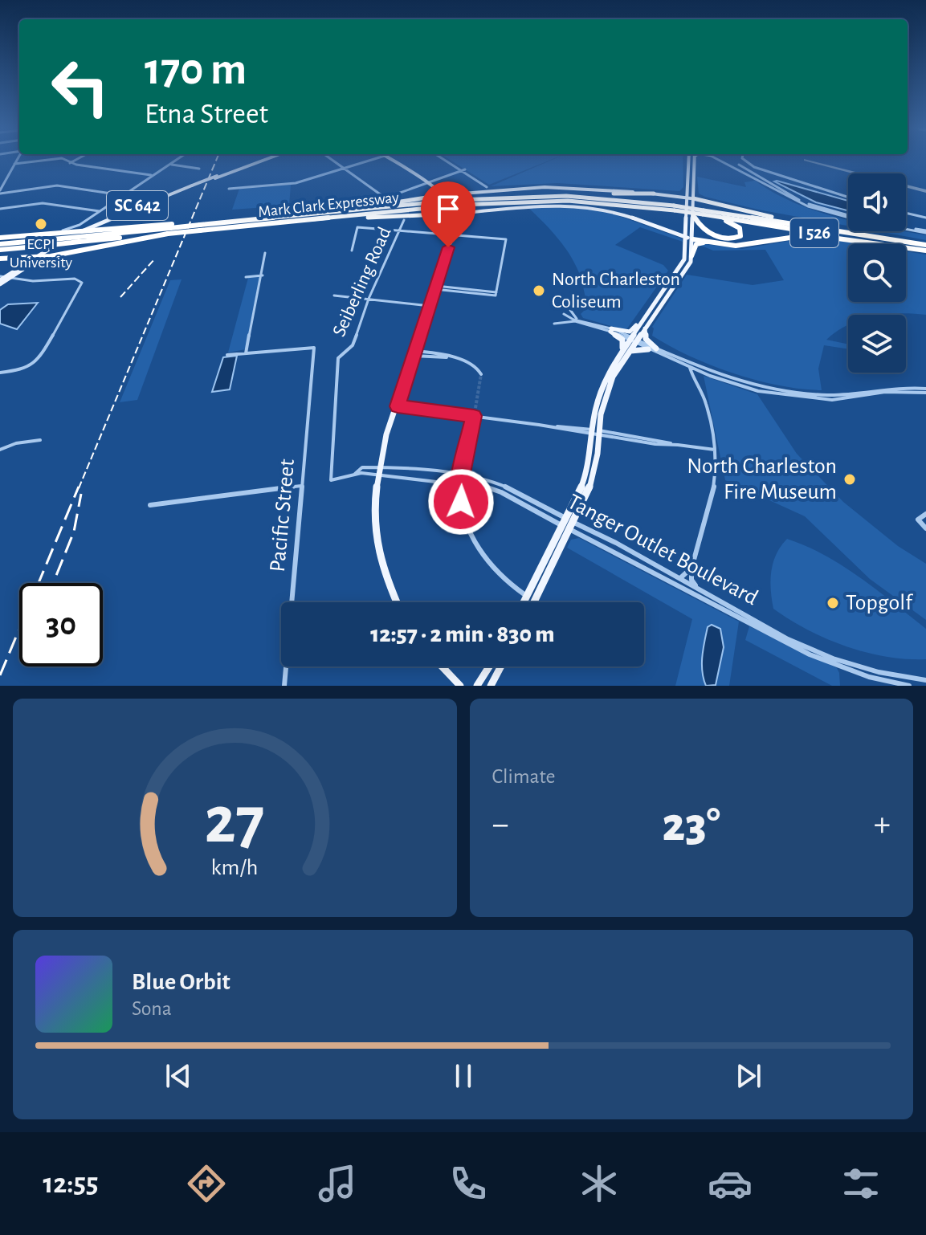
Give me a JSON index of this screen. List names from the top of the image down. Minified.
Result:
{"streets":{"highway":["Mark Clark Expressway","I 526"],"main road":["SC 642"],"street":["Seiberling Road","Pacific Street","Tanger Outlet Boulevard"]},"crossings":[["Seiberling Road","Tanger Outlet Boulevard"]],"places":["ECPI University","North Charleston Coliseum","North Charleston Fire Museum","Topgolf"],"page":{"turn":["170 m","Etna Street"],"limit":"30","trip":"12:57 · 2 min · 830 m","tile":"Climate","heat":["−","23°","+"],"song":["Blue Orbit","Sona"],"tabs":"12:55","gauge":["27","km/h"]}}
